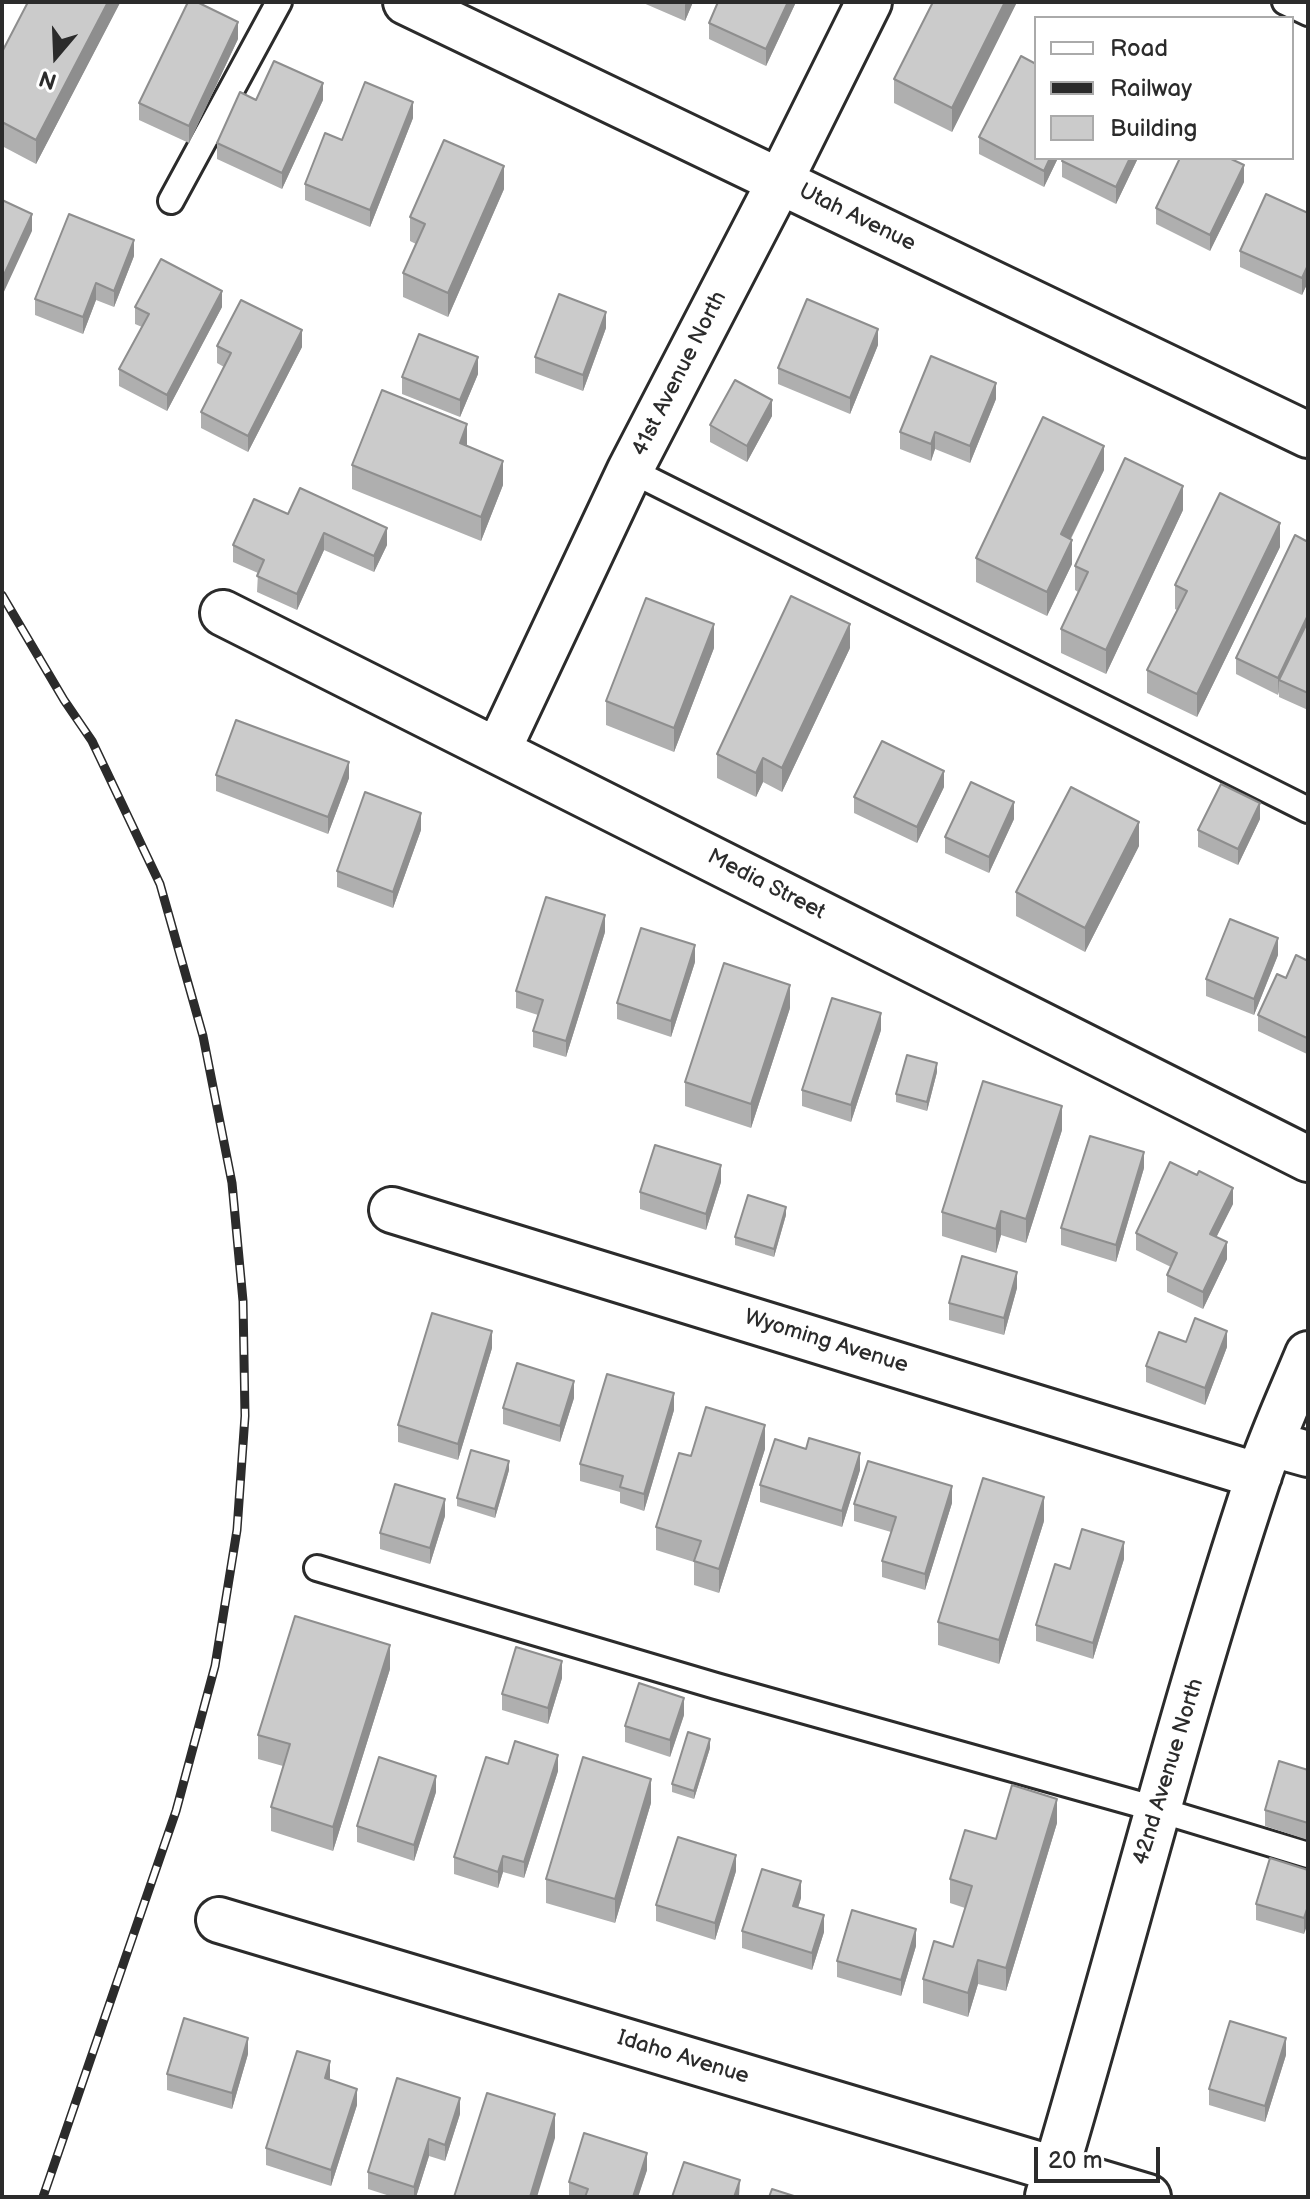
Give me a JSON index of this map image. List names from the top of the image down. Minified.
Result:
{"streets":{"street":["Utah Avenue","41st Avenue North","Media Street","Wyoming Avenue","42nd Avenue North","Idaho Avenue"]},"crossings":[["Utah Avenue","41st Avenue North"],["41st Avenue North","Media Street"],["Wyoming Avenue","42nd Avenue North"],["42nd Avenue North","Idaho Avenue"]],"legend":["Road","Railway","Building"],"scale_bar":"20 m","north":"bottom"}
